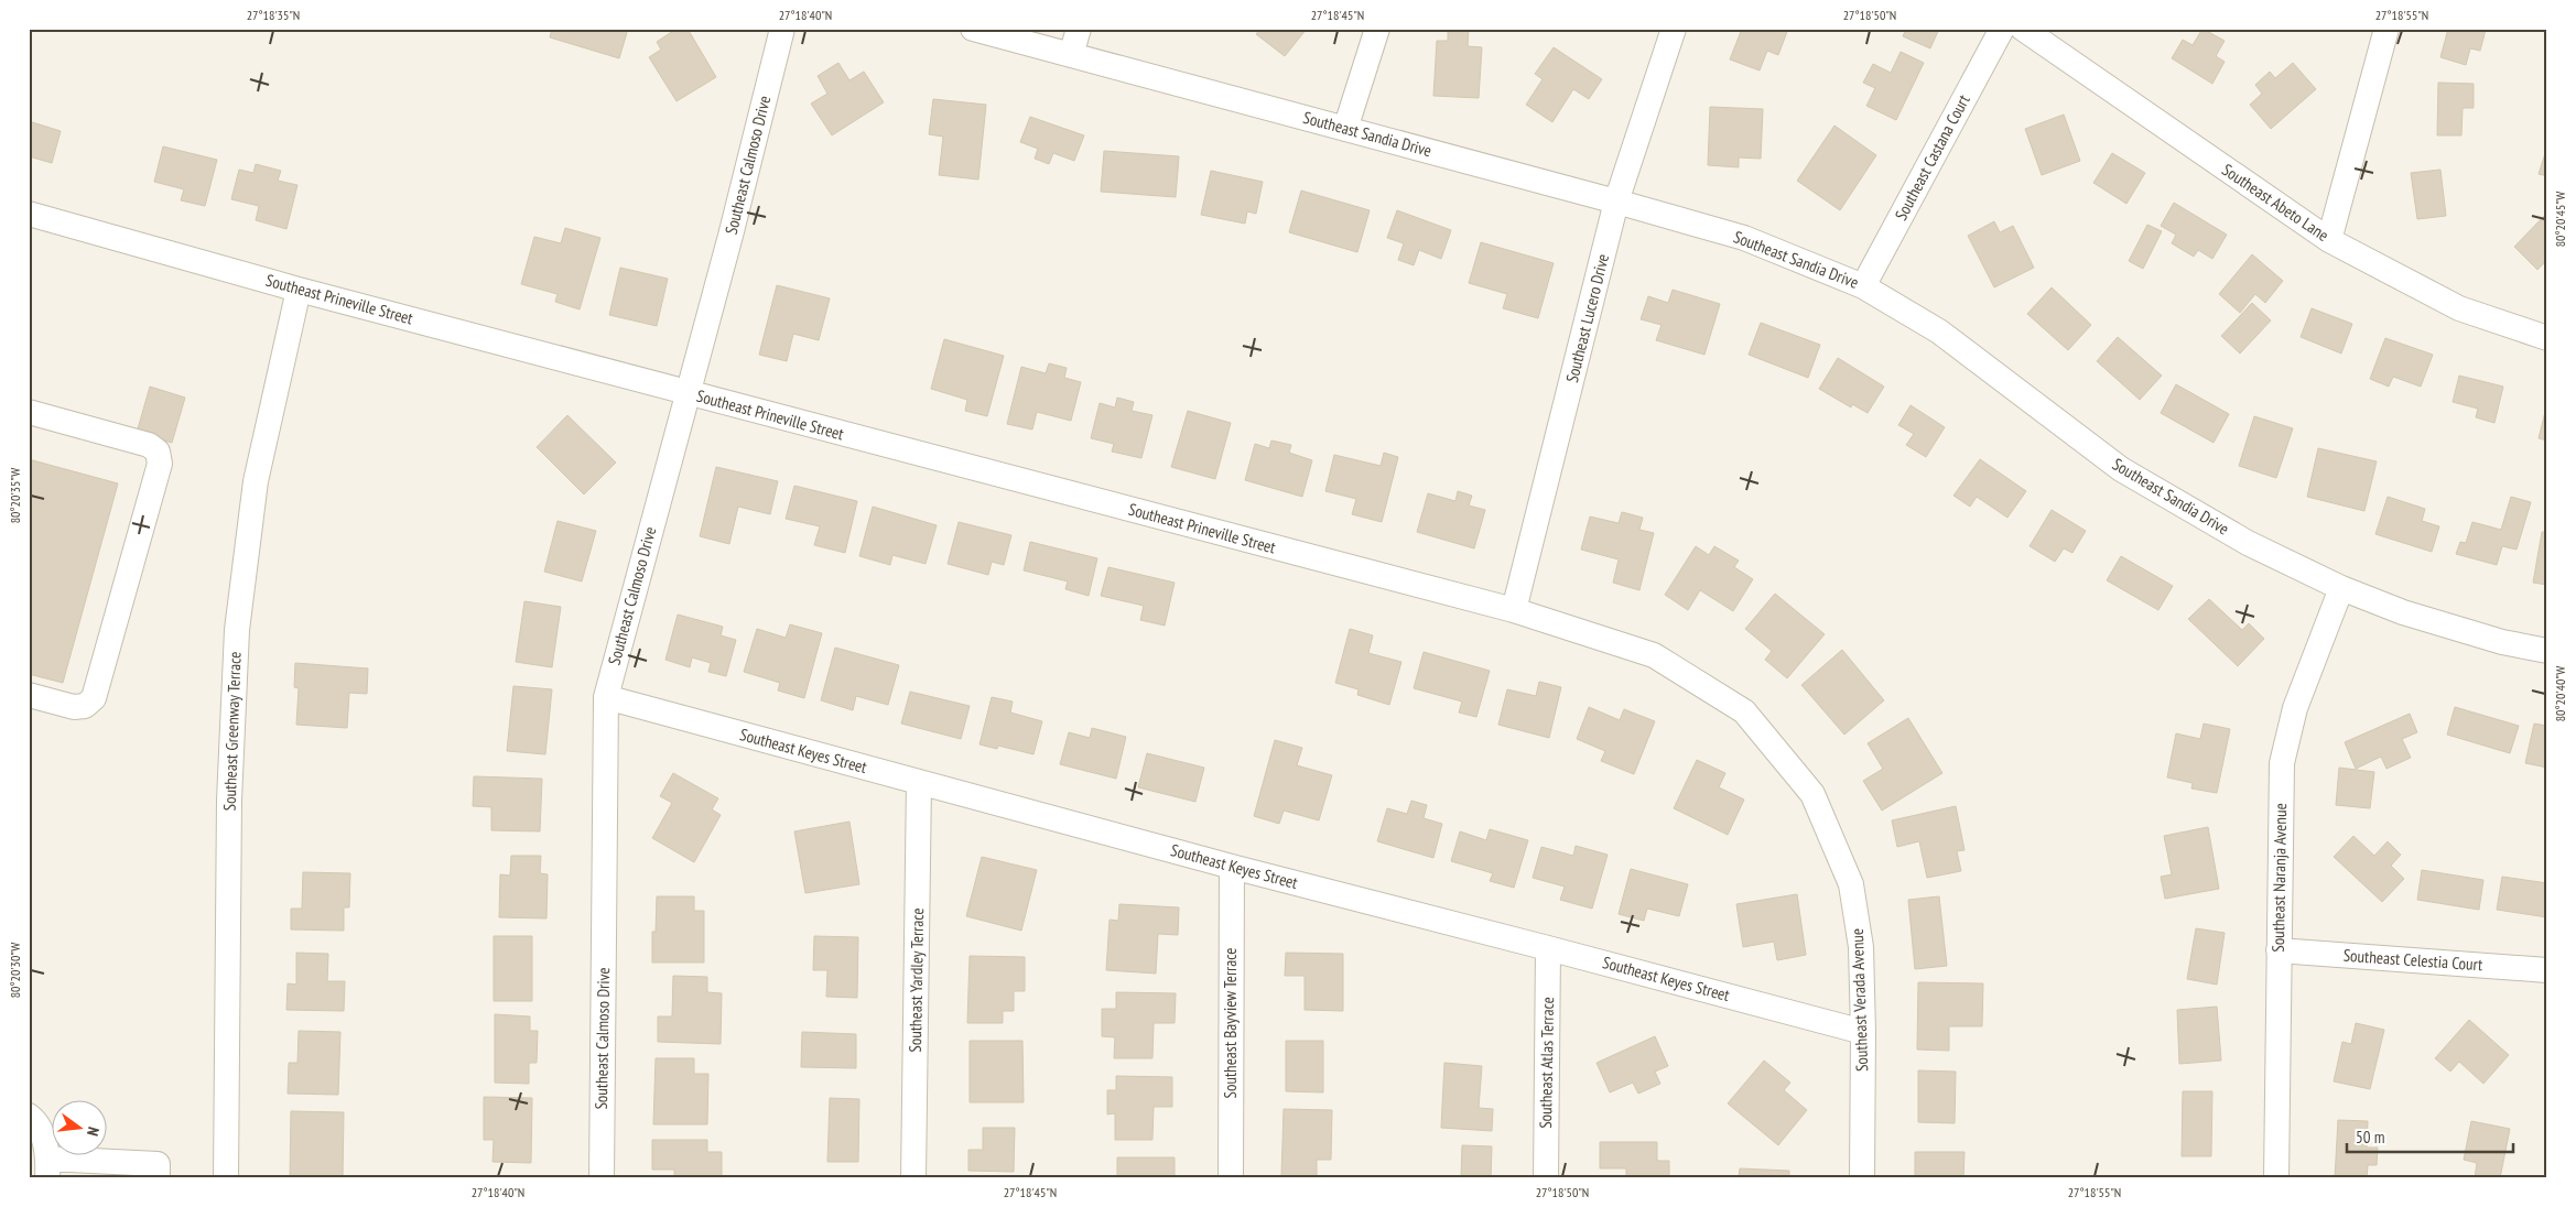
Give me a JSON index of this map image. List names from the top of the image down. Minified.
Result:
{"streets":{"street":["Southeast Sandia Drive","Southeast Castana Court","Southeast Calmoso Drive","Southeast Abeto Lane","Southeast Prineville Street","Southeast Lucero Drive","Southeast Greenway Terrace","Southeast Keyes Street","Southeast Naranja Avenue","Southeast Celestia Court","Southeast Yardley Terrace","Southeast Verada Avenue","Southeast Bayview Terrace","Southeast Atlas Terrace"]},"crossings":[["Southeast Sandia Drive","Southeast Castana Court"],["Southeast Sandia Drive","Southeast Lucero Drive"],["Southeast Sandia Drive","Southeast Naranja Avenue"],["Southeast Calmoso Drive","Southeast Prineville Street"],["Southeast Calmoso Drive","Southeast Keyes Street"],["Southeast Prineville Street","Southeast Lucero Drive"],["Southeast Prineville Street","Southeast Greenway Terrace"],["Southeast Prineville Street","Southeast Verada Avenue"],["Southeast Lucero Drive","Southeast Verada Avenue"],["Southeast Keyes Street","Southeast Yardley Terrace"],["Southeast Keyes Street","Southeast Verada Avenue"],["Southeast Keyes Street","Southeast Bayview Terrace"],["Southeast Keyes Street","Southeast Atlas Terrace"],["Southeast Naranja Avenue","Southeast Celestia Court"]],"scale_bar":"50 m","north":"right","coordinates":["27°18'35\"N","27°18'40\"N","27°18'45\"N","27°18'50\"N","27°18'55\"N","80°20'45\"W","80°20'35\"W","80°20'40\"W","80°20'30\"W"]}
